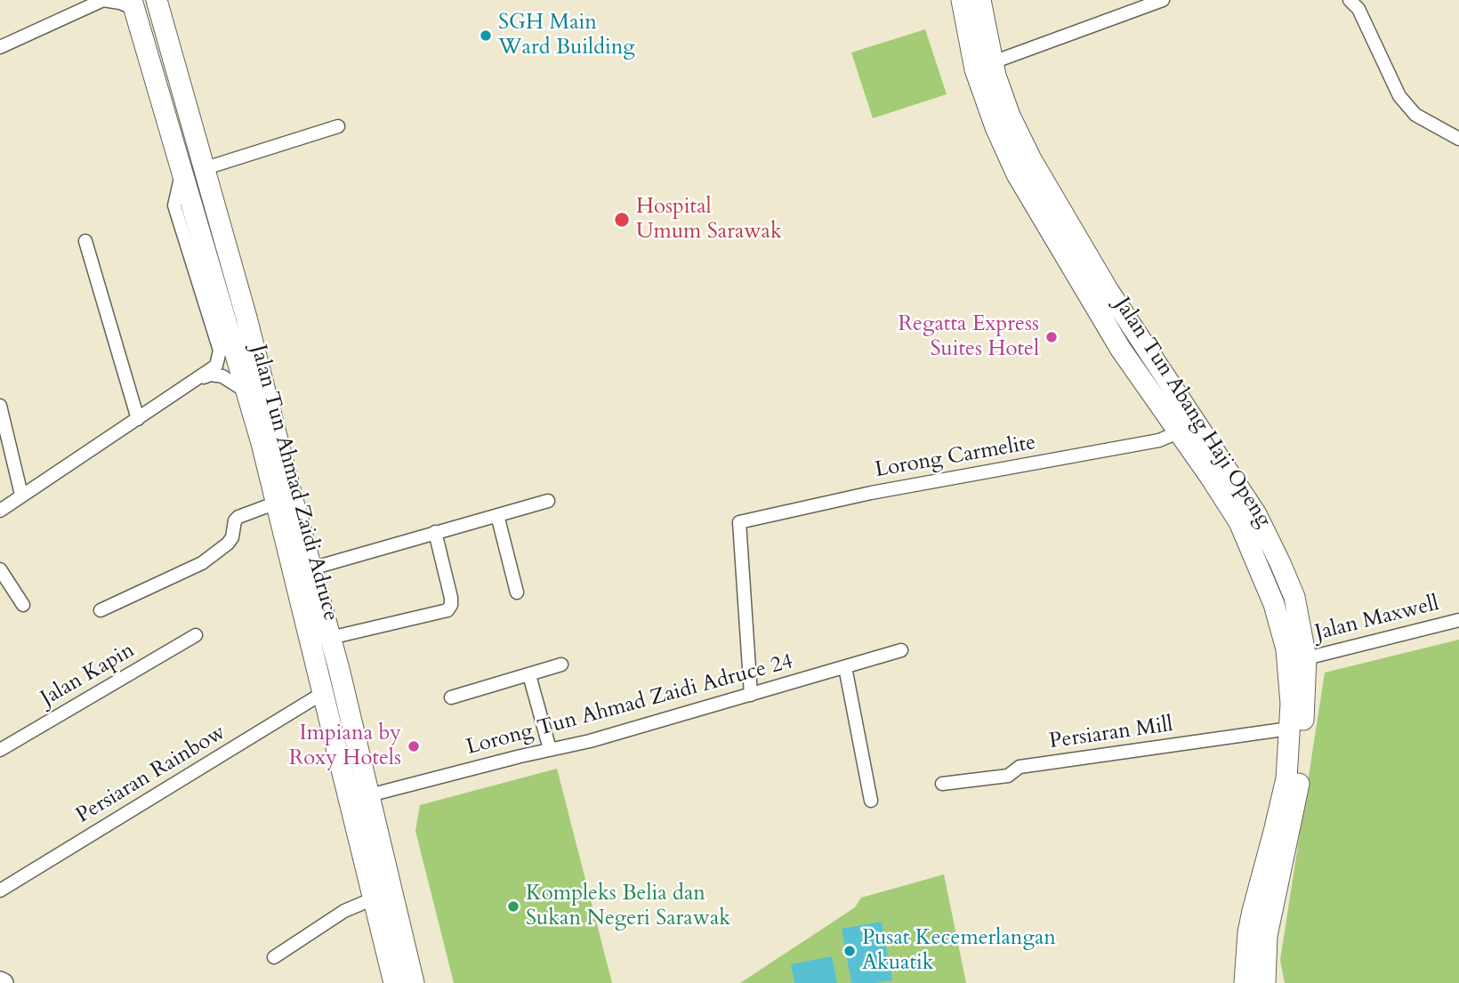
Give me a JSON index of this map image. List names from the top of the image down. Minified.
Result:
{"streets":{"main road":["Jalan Tun Abang Haji Openg","Jalan Tun Ahmad Zaidi Adruce"],"street":["Lorong Carmelite","Jalan Maxwell","Jalan Kapin","Lorong Tun Ahmad Zaidi Adruce 24","Persiaran Mill","Persiaran Rainbow"]},"crossings":[["Jalan Tun Abang Haji Openg","Lorong Carmelite"],["Jalan Tun Abang Haji Openg","Jalan Maxwell"],["Jalan Tun Abang Haji Openg","Persiaran Mill"],["Lorong Carmelite","Lorong Tun Ahmad Zaidi Adruce 24"],["Jalan Tun Ahmad Zaidi Adruce","Lorong Tun Ahmad Zaidi Adruce 24"],["Jalan Tun Ahmad Zaidi Adruce","Persiaran Rainbow"]],"places":["SGH Main Ward Building","Hospital Umum Sarawak","Regatta Express Suites Hotel","Impiana by Roxy Hotels","Kompleks Belia dan Sukan Negeri Sarawak","Pusat Kecemerlangan Akuatik"]}
